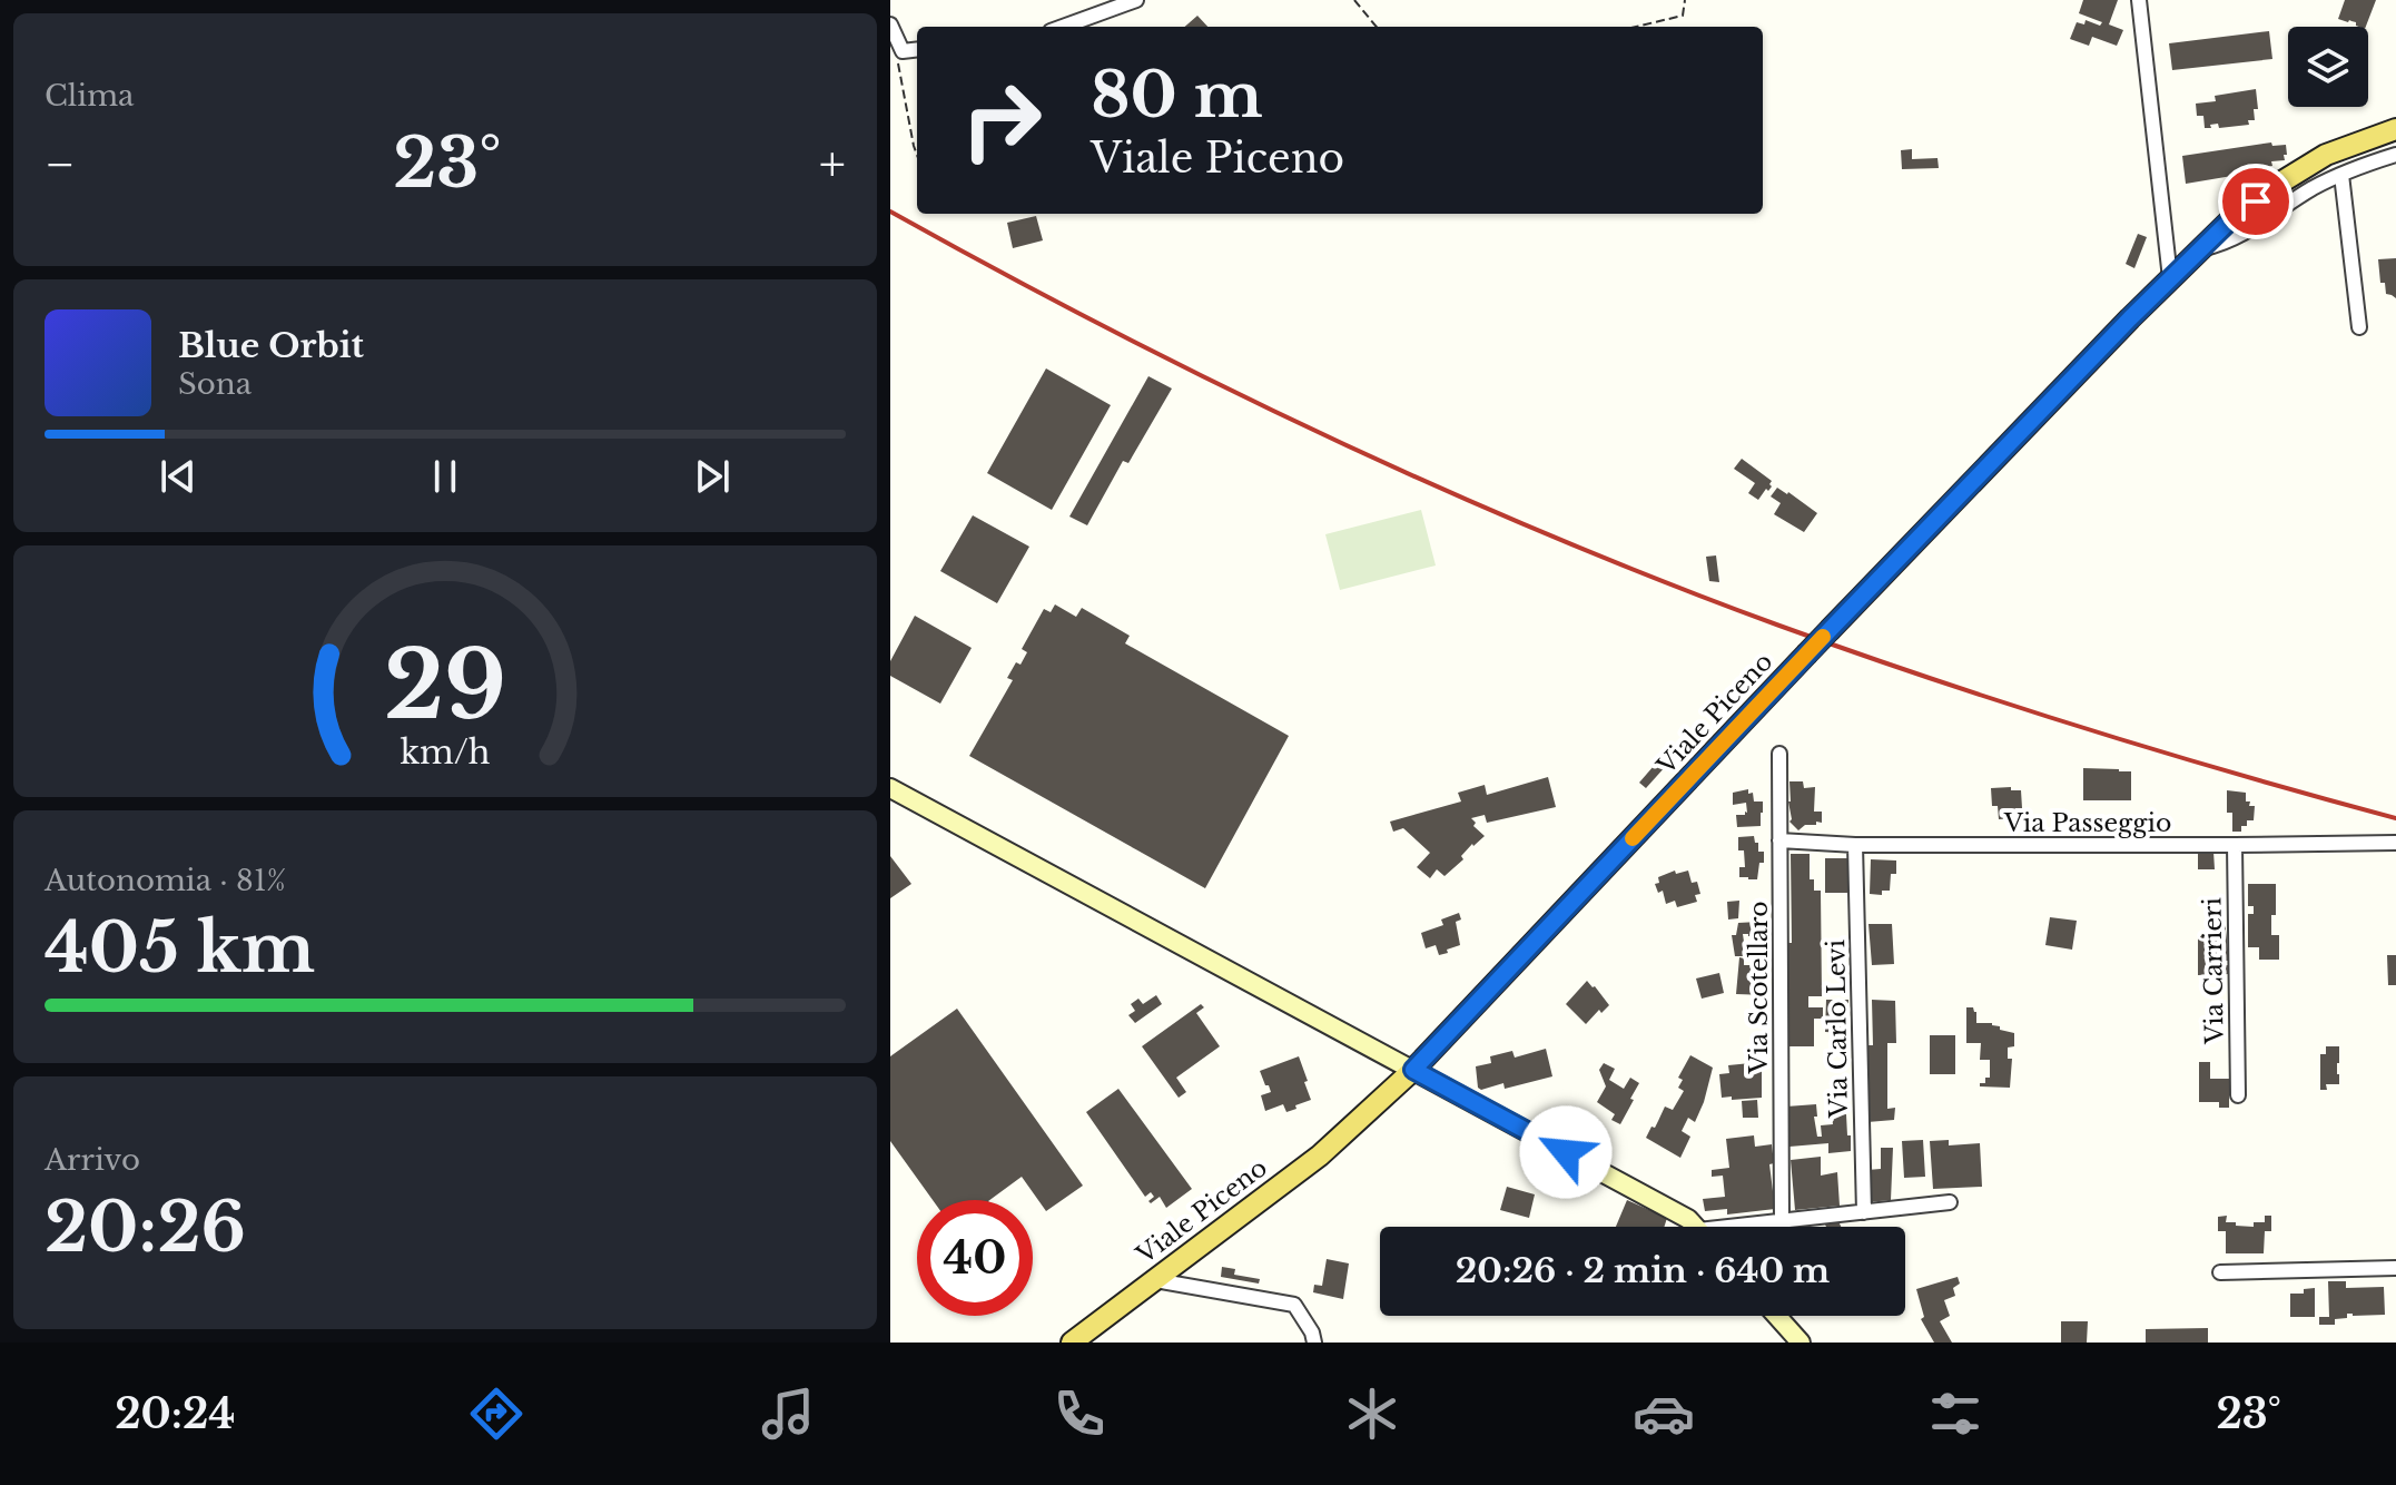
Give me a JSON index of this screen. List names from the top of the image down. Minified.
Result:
{"streets":{"main road":["Viale Piceno"],"street":["Via Passeggio","Via Carrieri","Via Scotellaro","Via Carlo Levi"]},"crossings":[["Via Passeggio","Via Carrieri"],["Via Passeggio","Via Scotellaro"],["Via Passeggio","Via Carlo Levi"]],"page":{"tile":["Clima",["Autonomia · 81%","405 km"],["Arrivo","20:26"]],"turn":["80 m","Viale Piceno"],"heat":["−","23°","+"],"song":["Blue Orbit","Sona"],"limit":"40","trip":"20:26 · 2 min · 640 m","tabs":["20:24","23°"],"gauge":["29","km/h"]}}
